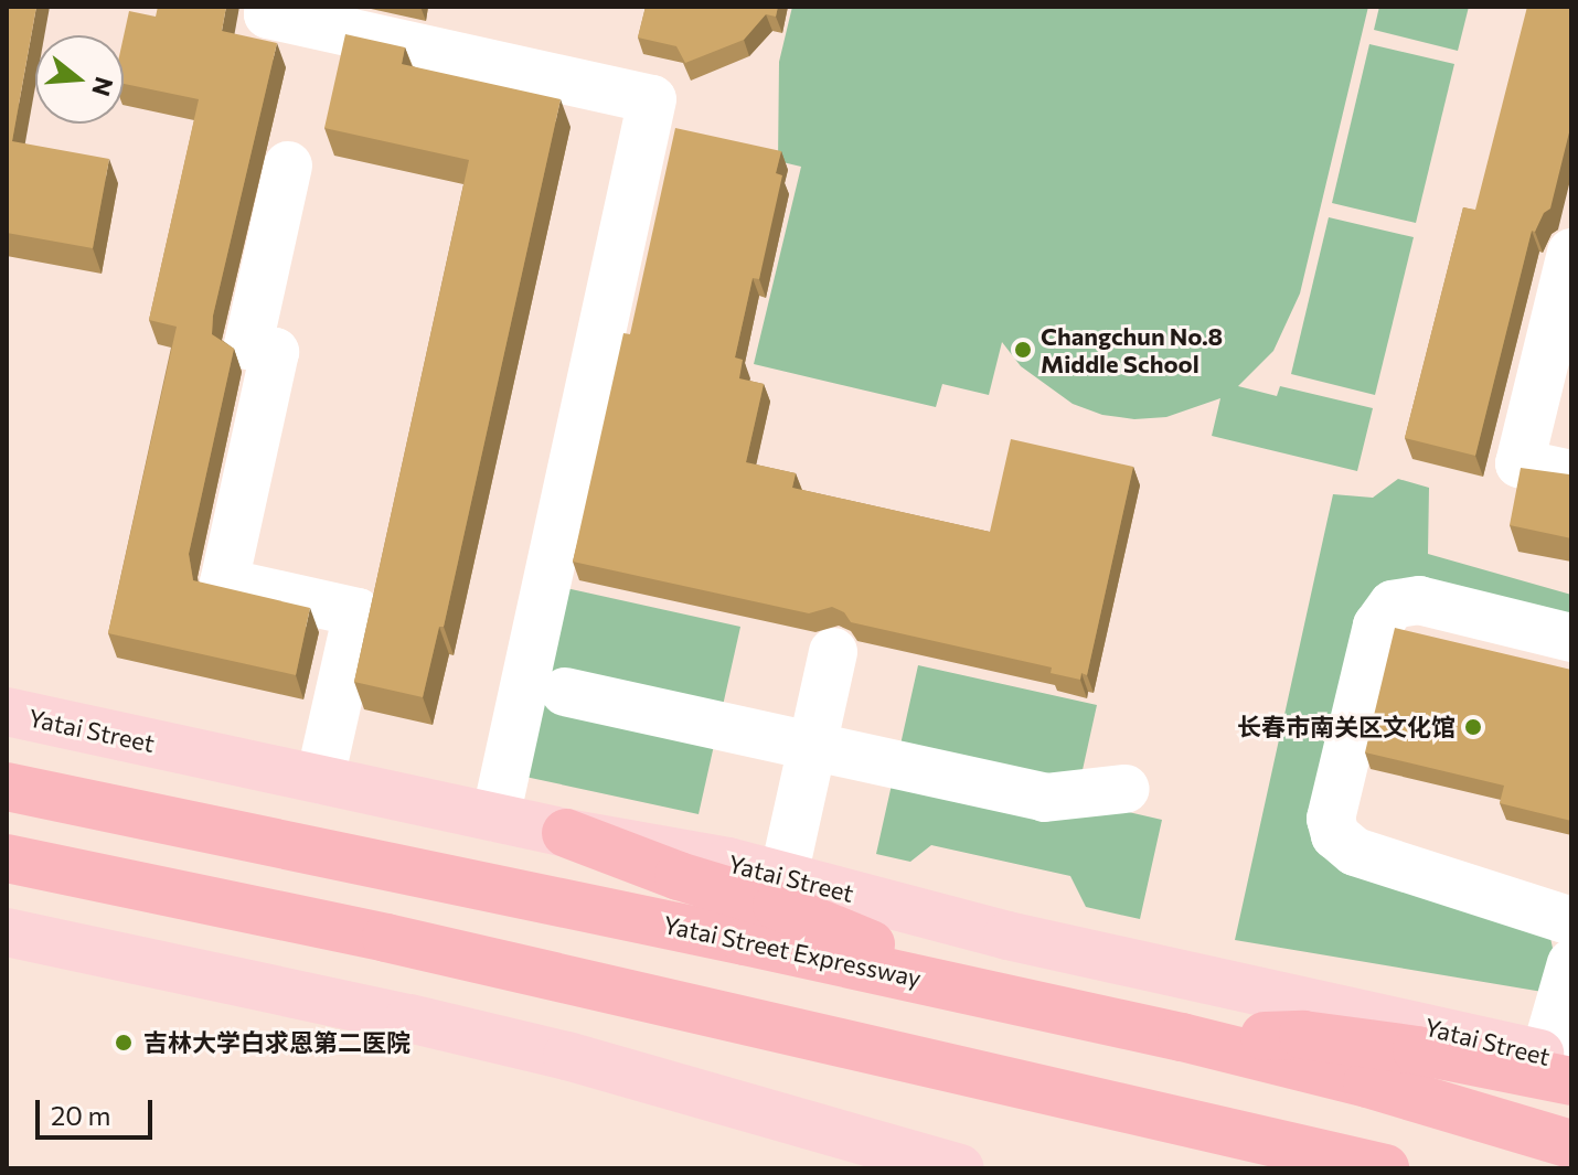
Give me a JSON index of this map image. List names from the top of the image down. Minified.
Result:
{"streets":{"highway":["Yatai Street Expressway"],"main road":["Yatai Street"]},"places":["Changchun No.8 Middle School","长春市南关区文化馆","吉林大学白求恩第二医院"],"scale_bar":"20 m","north":"right"}
